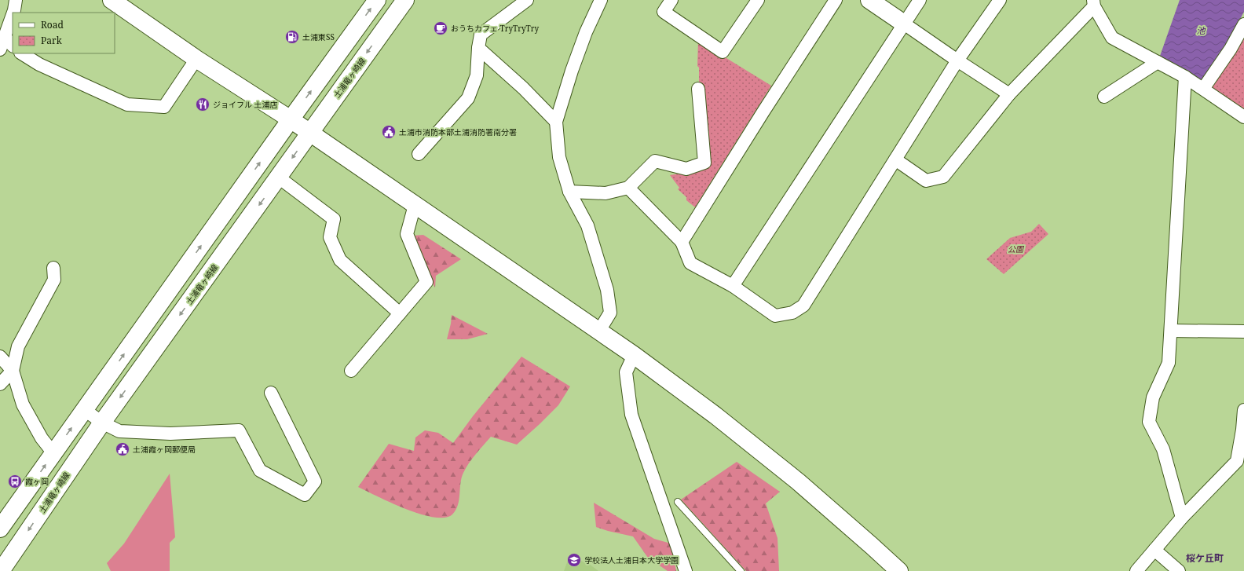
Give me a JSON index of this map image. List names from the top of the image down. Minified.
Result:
{"streets":{"main road":["土浦竜ヶ崎線"]},"districts":["桜ケ丘町"],"water":["池"],"parks":["公園"],"places":{"cafe":["おうちカフェ TryTryTry"],"fuel station":["土浦東SS"],"restaurant":["ジョイフル 土浦店"],"public building":["土浦市消防本部土浦消防署南分署","土浦霞ヶ岡郵便局"],"bus stop":["霞ヶ岡"],"school or university":["学校法人土浦日本大学学園"]},"legend":["Road","Park"]}
